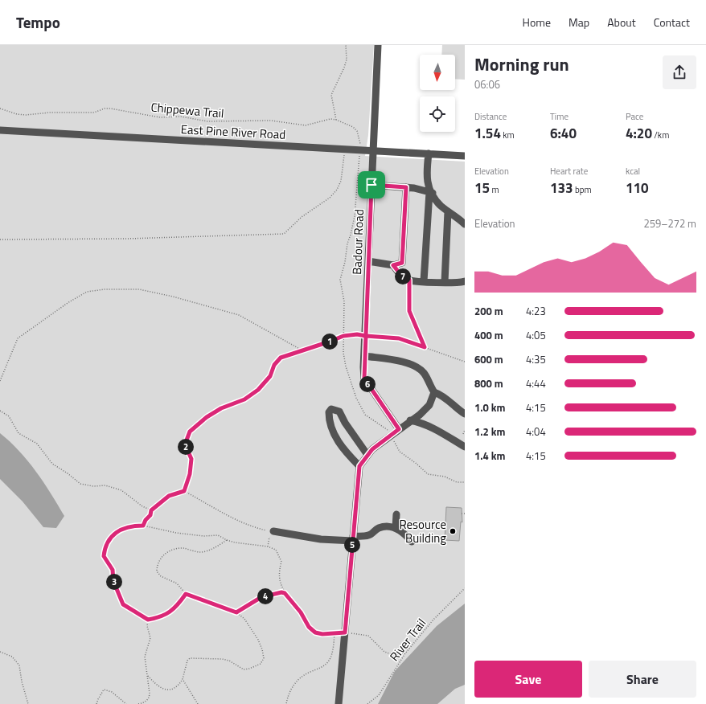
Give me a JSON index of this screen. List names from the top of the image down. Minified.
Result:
{"streets":{"street":["East Pine River Road","Badour Road"],"path":["Chippewa Trail","River Trail"]},"crossings":[["East Pine River Road","Badour Road"]],"places":["Resource Building"],"north":"bottom","page":{"header":"Tempo","nav":["Home","Map","About","Contact"],"heading":["Morning run","06:06"],"stats":[["Distance","1.54 km"],["Time","6:40"],["Pace","4:20 /km"],["Elevation","15 m"],["Heart rate","133 bpm"],["kcal","110"]],"chart":["Elevation","259–272 m"],"pins":["7","1","6","2","5","3","4"],"list":[{"name":"200 m","note":"4:23"},{"name":"400 m","note":"4:05"},{"name":"600 m","note":"4:35"},{"name":"800 m","note":"4:44"},{"name":"1.0 km","note":"4:15"},{"name":"1.2 km","note":"4:04"},{"name":"1.4 km","note":"4:15"}],"buttons":["Save","Share"]}}
